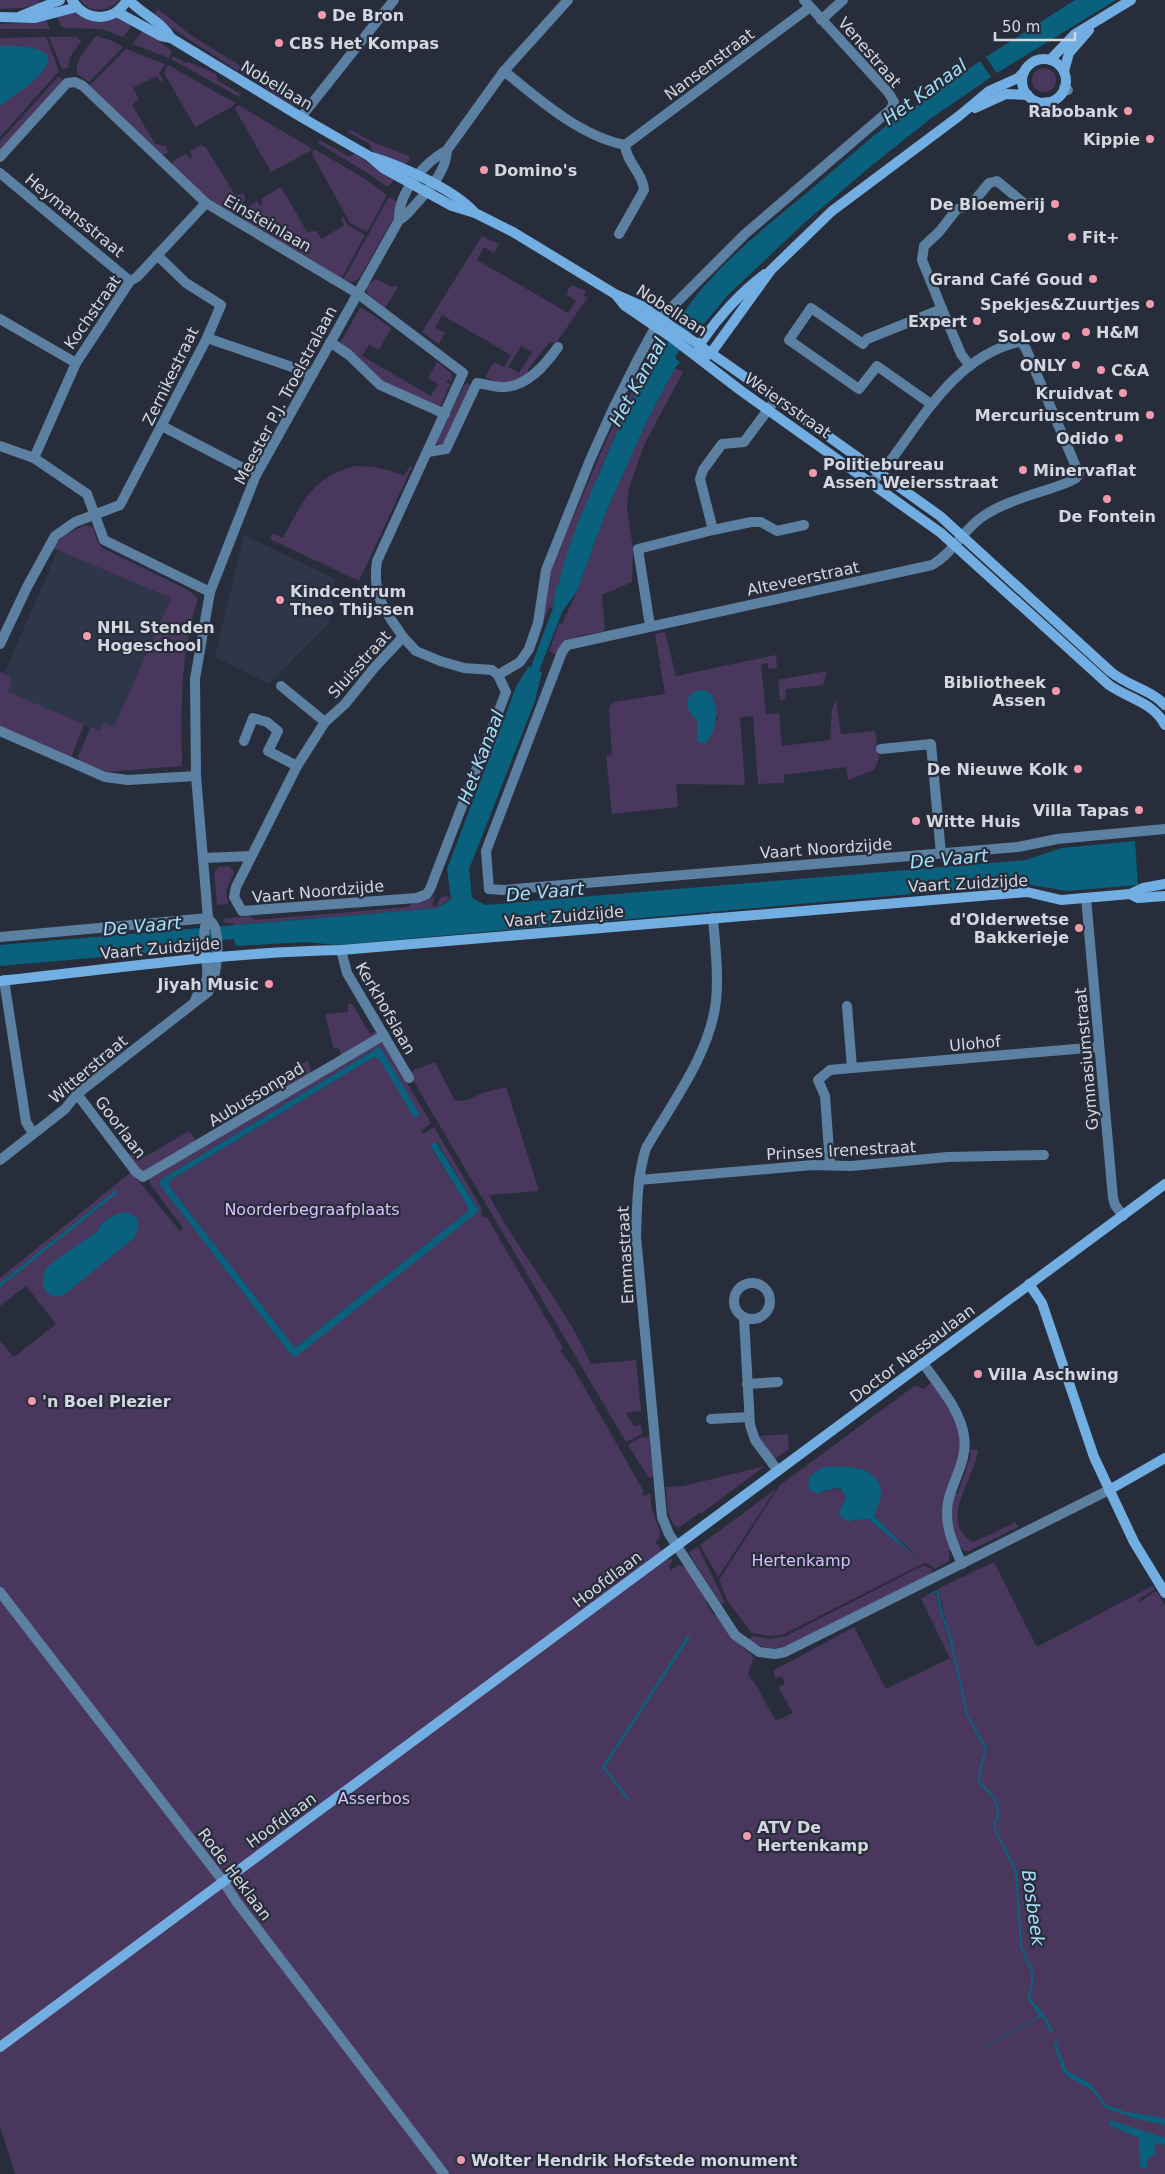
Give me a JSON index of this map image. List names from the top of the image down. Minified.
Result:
{"streets":{"main road":["Nobellaan","Weiersstraat","Vaart Zuidzijde","Doctor Nassaulaan","Hoofdlaan"],"street":["Venestraat","Nansenstraat","Heymansstraat","Einsteinlaan","Kochstraat","Zernikestraat","Meester P.J. Troelstralaan","Alteveerstraat","Sluisstraat","Vaart Noordzijde","Kerkhofslaan","Ulohof","Gymnasiumstraat","Witterstraat","Aubussonpad","Goorlaan","Prinses Irenestraat","Emmastraat","Rode Heklaan"]},"crossings":[["Venestraat","Nansenstraat"],["Venestraat","Nobellaan"],["Nobellaan","Meester P.J. Troelstralaan"],["Nobellaan","Weiersstraat"],["Heymansstraat","Kochstraat"],["Einsteinlaan","Kochstraat"],["Einsteinlaan","Meester P.J. Troelstralaan"],["Kochstraat","Zernikestraat"],["Weiersstraat","Alteveerstraat"],["Alteveerstraat","Vaart Noordzijde"],["Sluisstraat","Vaart Noordzijde"],["Vaart Zuidzijde","Kerkhofslaan"],["Vaart Zuidzijde","Gymnasiumstraat"],["Vaart Zuidzijde","Witterstraat"],["Vaart Zuidzijde","Emmastraat"],["Kerkhofslaan","Aubussonpad"],["Ulohof","Gymnasiumstraat"],["Ulohof","Prinses Irenestraat"],["Gymnasiumstraat","Doctor Nassaulaan"],["Witterstraat","Goorlaan"],["Aubussonpad","Goorlaan"],["Prinses Irenestraat","Emmastraat"],["Emmastraat","Doctor Nassaulaan"],["Emmastraat","Hoofdlaan"],["Doctor Nassaulaan","Hoofdlaan"],["Hoofdlaan","Rode Heklaan"]],"water":["Het Kanaal","De Vaart","Bosbeek"],"parks":["Noorderbegraafplaats","Hertenkamp","Asserbos"],"places":["De Bron","CBS Het Kompas","Rabobank","Kippie","Domino's","De Bloemerij","Fit+","Grand Café Goud","Spekjes&Zuurtjes","Expert","H&M","SoLow","ONLY","C&A","Kruidvat","Mercuriuscentrum","Odido","Minervaflat","Politiebureau Assen Weiersstraat","De Fontein","Kindcentrum Theo Thijssen","NHL Stenden Hogeschool","Bibliotheek Assen","De Nieuwe Kolk","Villa Tapas","Witte Huis","d'Olderwetse Bakkerieje","Jiyah Music","Villa Aschwing","'n Boel Plezier","ATV De Hertenkamp","Wolter Hendrik Hofstede monument"],"scale_bar":"50 m"}
